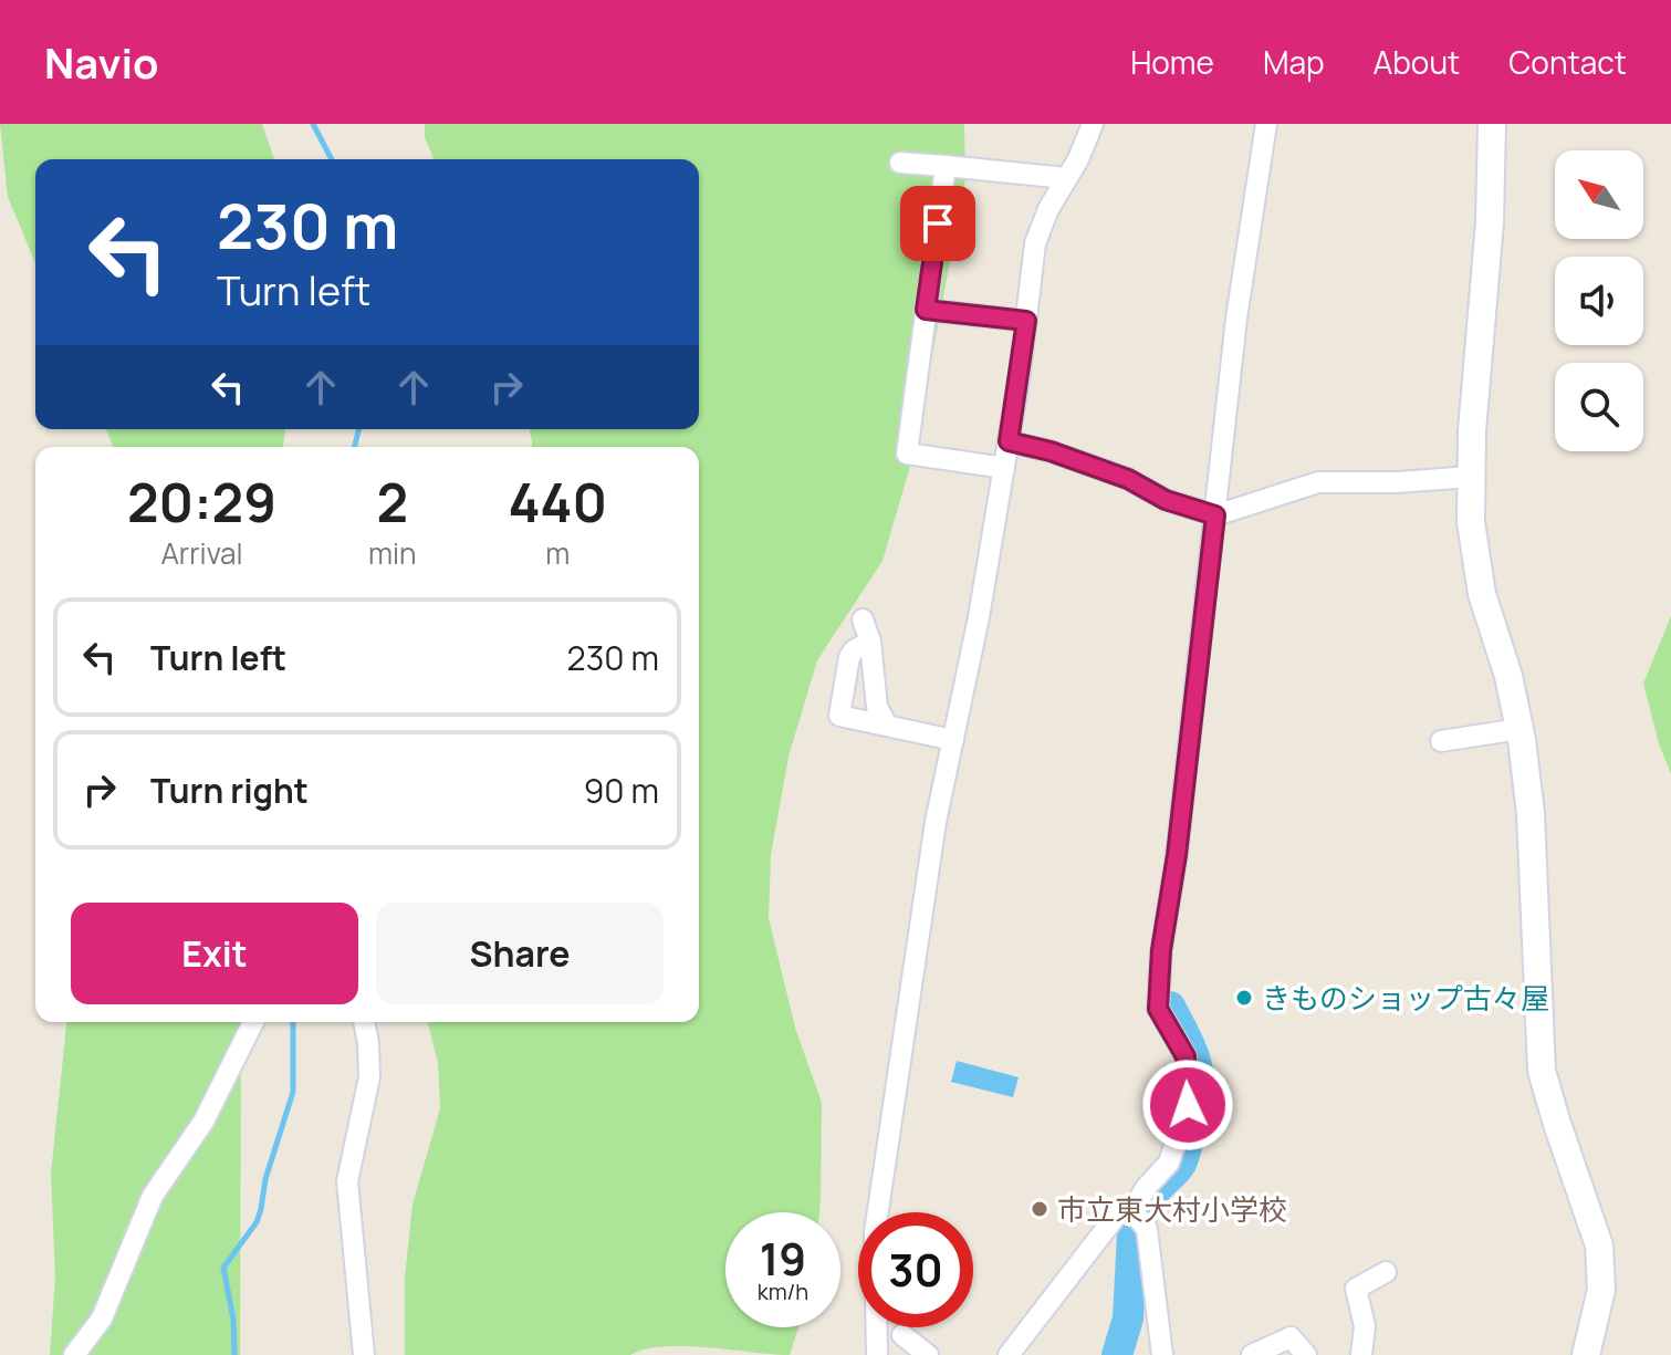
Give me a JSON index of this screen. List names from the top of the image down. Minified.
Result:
{"places":["きものショップ古々屋","市立東大村小学校"],"north":"top left","page":{"header":"Navio","nav":["Home","Map","About","Contact"],"turn":["230 m","Turn left"],"eta":["20:29","Arrival","2","min","440","m"],"list":[{"name":"Turn left","value":"230 m"},{"name":"Turn right","value":"90 m"}],"buttons":["Exit","Share"],"speed":"19 km/h","limit":"30"}}
